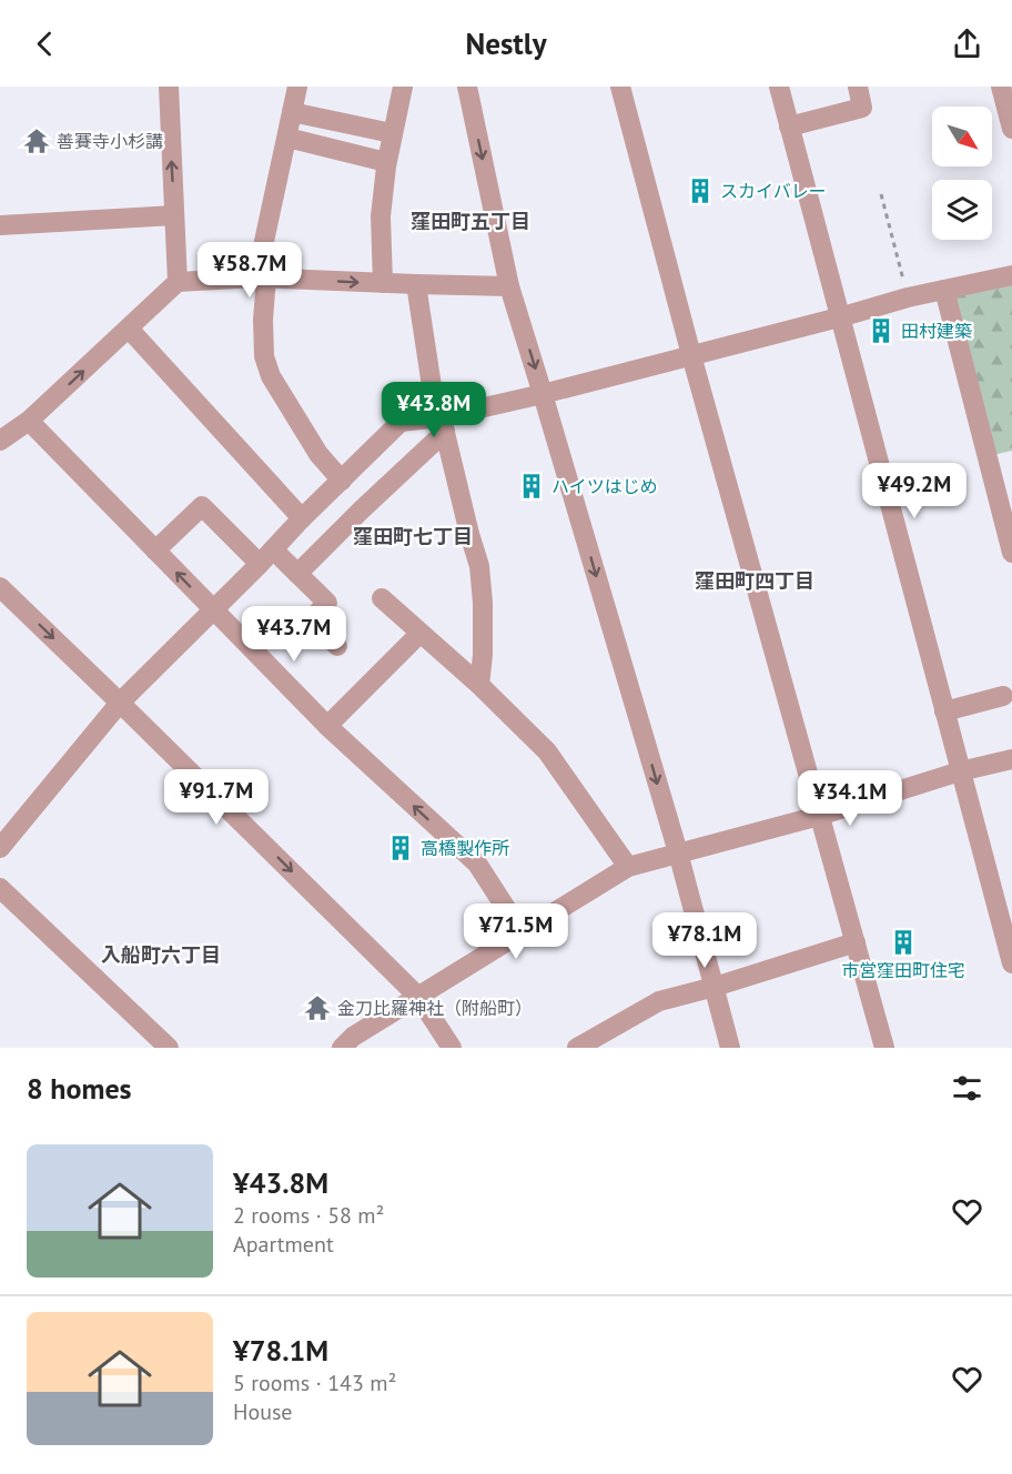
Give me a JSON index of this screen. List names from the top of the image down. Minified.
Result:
{"districts":["窪田町五丁目","窪田町七丁目","窪田町四丁目","入船町六丁目"],"places":{"temple":["善賽寺小杉講","金刀比羅神社（附船町）"],"building":["スカイバレー","田村建築","ハイツはじめ","高橋製作所","市営窪田町住宅"]},"north":"bottom right","page":{"header":"Nestly","price":["¥58.7M","¥43.8M","¥49.2M","¥43.7M","¥91.7M","¥34.1M","¥71.5M","¥78.1M"],"heading":"8 homes","list":[{"name":"¥43.8M","note":"2 rooms · 58 m² · Apartment"},{"name":"¥78.1M","note":"5 rooms · 143 m² · House"}]}}
